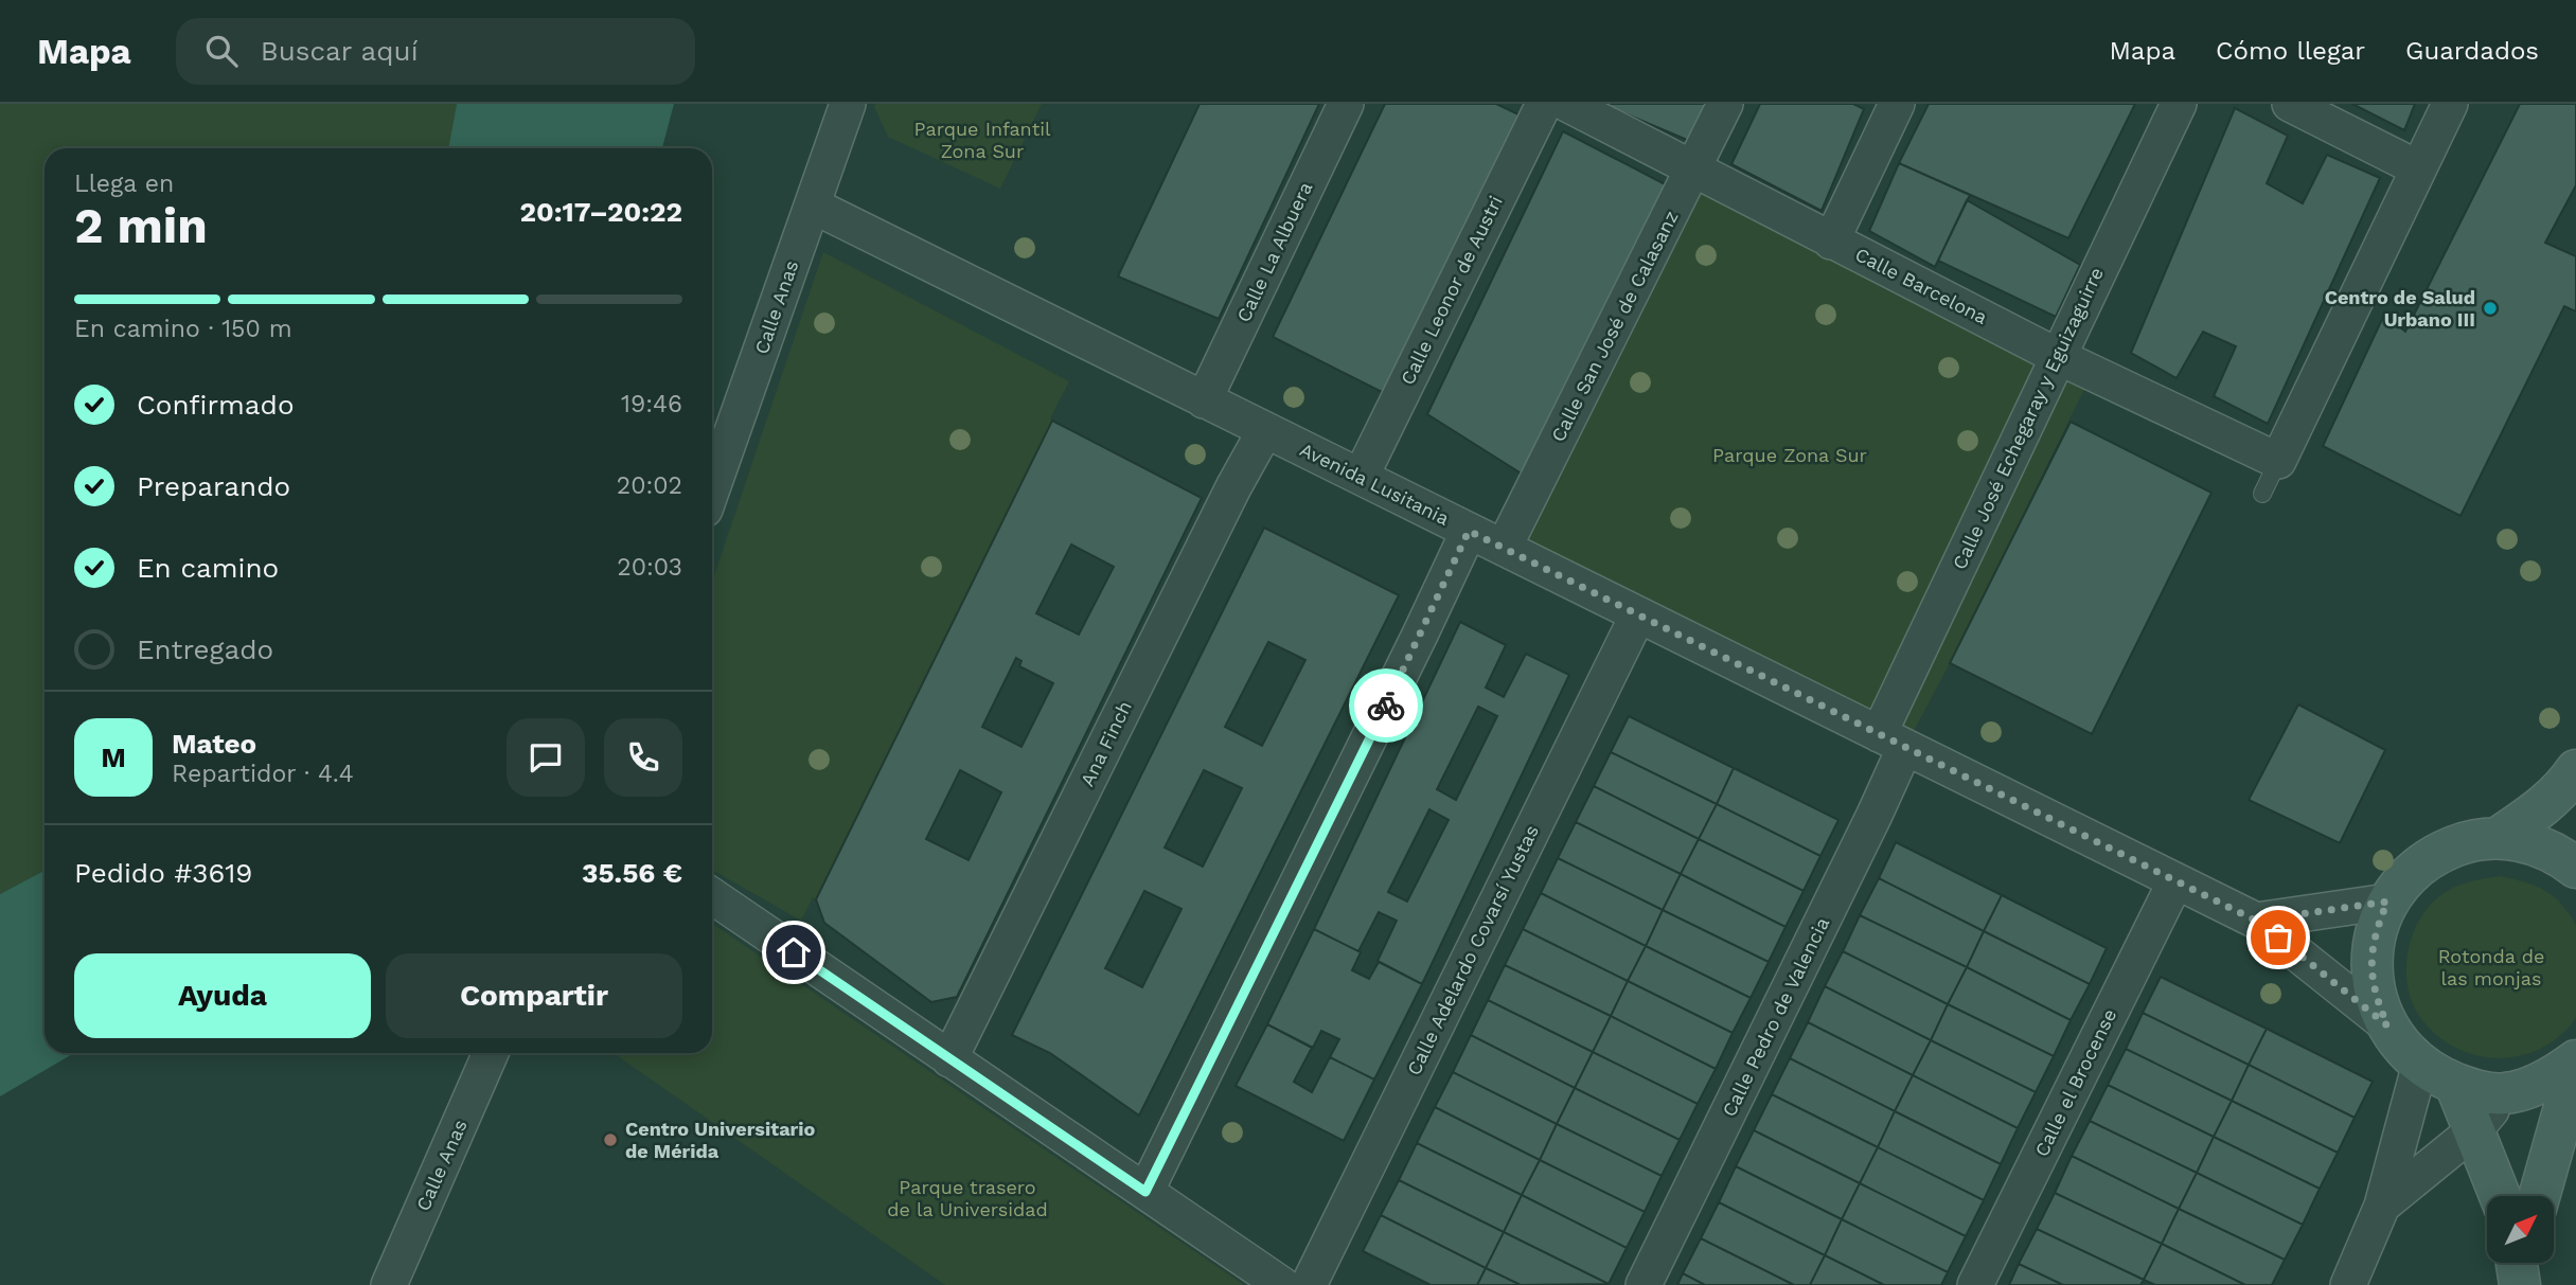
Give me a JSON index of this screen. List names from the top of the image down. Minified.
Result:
{"streets":{"street":["Calle La Albuera","Calle Barcelona","Calle Leonor de Austri","Calle Anas","Calle San José de Calasanz","Calle José Echegaray y Eguizaguirre","Avenida Lusitania","Ana Finch","Calle Adelardo Covarsí Yustas","Calle Pedro de Valencia","Calle el Brocense"]},"crossings":[["Calle La Albuera","Avenida Lusitania"],["Calle Barcelona","Calle San José de Calasanz"],["Calle Barcelona","Calle José Echegaray y Eguizaguirre"],["Calle Leonor de Austri","Avenida Lusitania"],["Calle Anas","Avenida Lusitania"],["Calle San José de Calasanz","Avenida Lusitania"],["Calle José Echegaray y Eguizaguirre","Avenida Lusitania"],["Calle José Echegaray y Eguizaguirre","Calle Pedro de Valencia"],["Avenida Lusitania","Ana Finch"],["Avenida Lusitania","Calle Adelardo Covarsí Yustas"],["Avenida Lusitania","Calle Pedro de Valencia"],["Avenida Lusitania","Calle el Brocense"]],"parks":["Parque Infantil Zona Sur","Parque Zona Sur","Rotonda de las monjas","Parque trasero de la Universidad"],"places":["Centro de Salud Urbano III","Centro Universitario de Mérida"],"north":"top right","page":{"header":"Mapa","search":"Buscar aquí","nav":["Mapa","Cómo llegar","Guardados"],"heading":["2 min","Llega en","20:17–20:22"],"panel":["Mateo","Repartidor · 4.4","Pedido #3619","35.56 €"],"bar":"En camino · 150 m","list":[["Confirmado","19:46"],["Preparando","20:02"],["En camino","20:03"],"Entregado"],"round":"M","buttons":["Ayuda","Compartir"]}}
